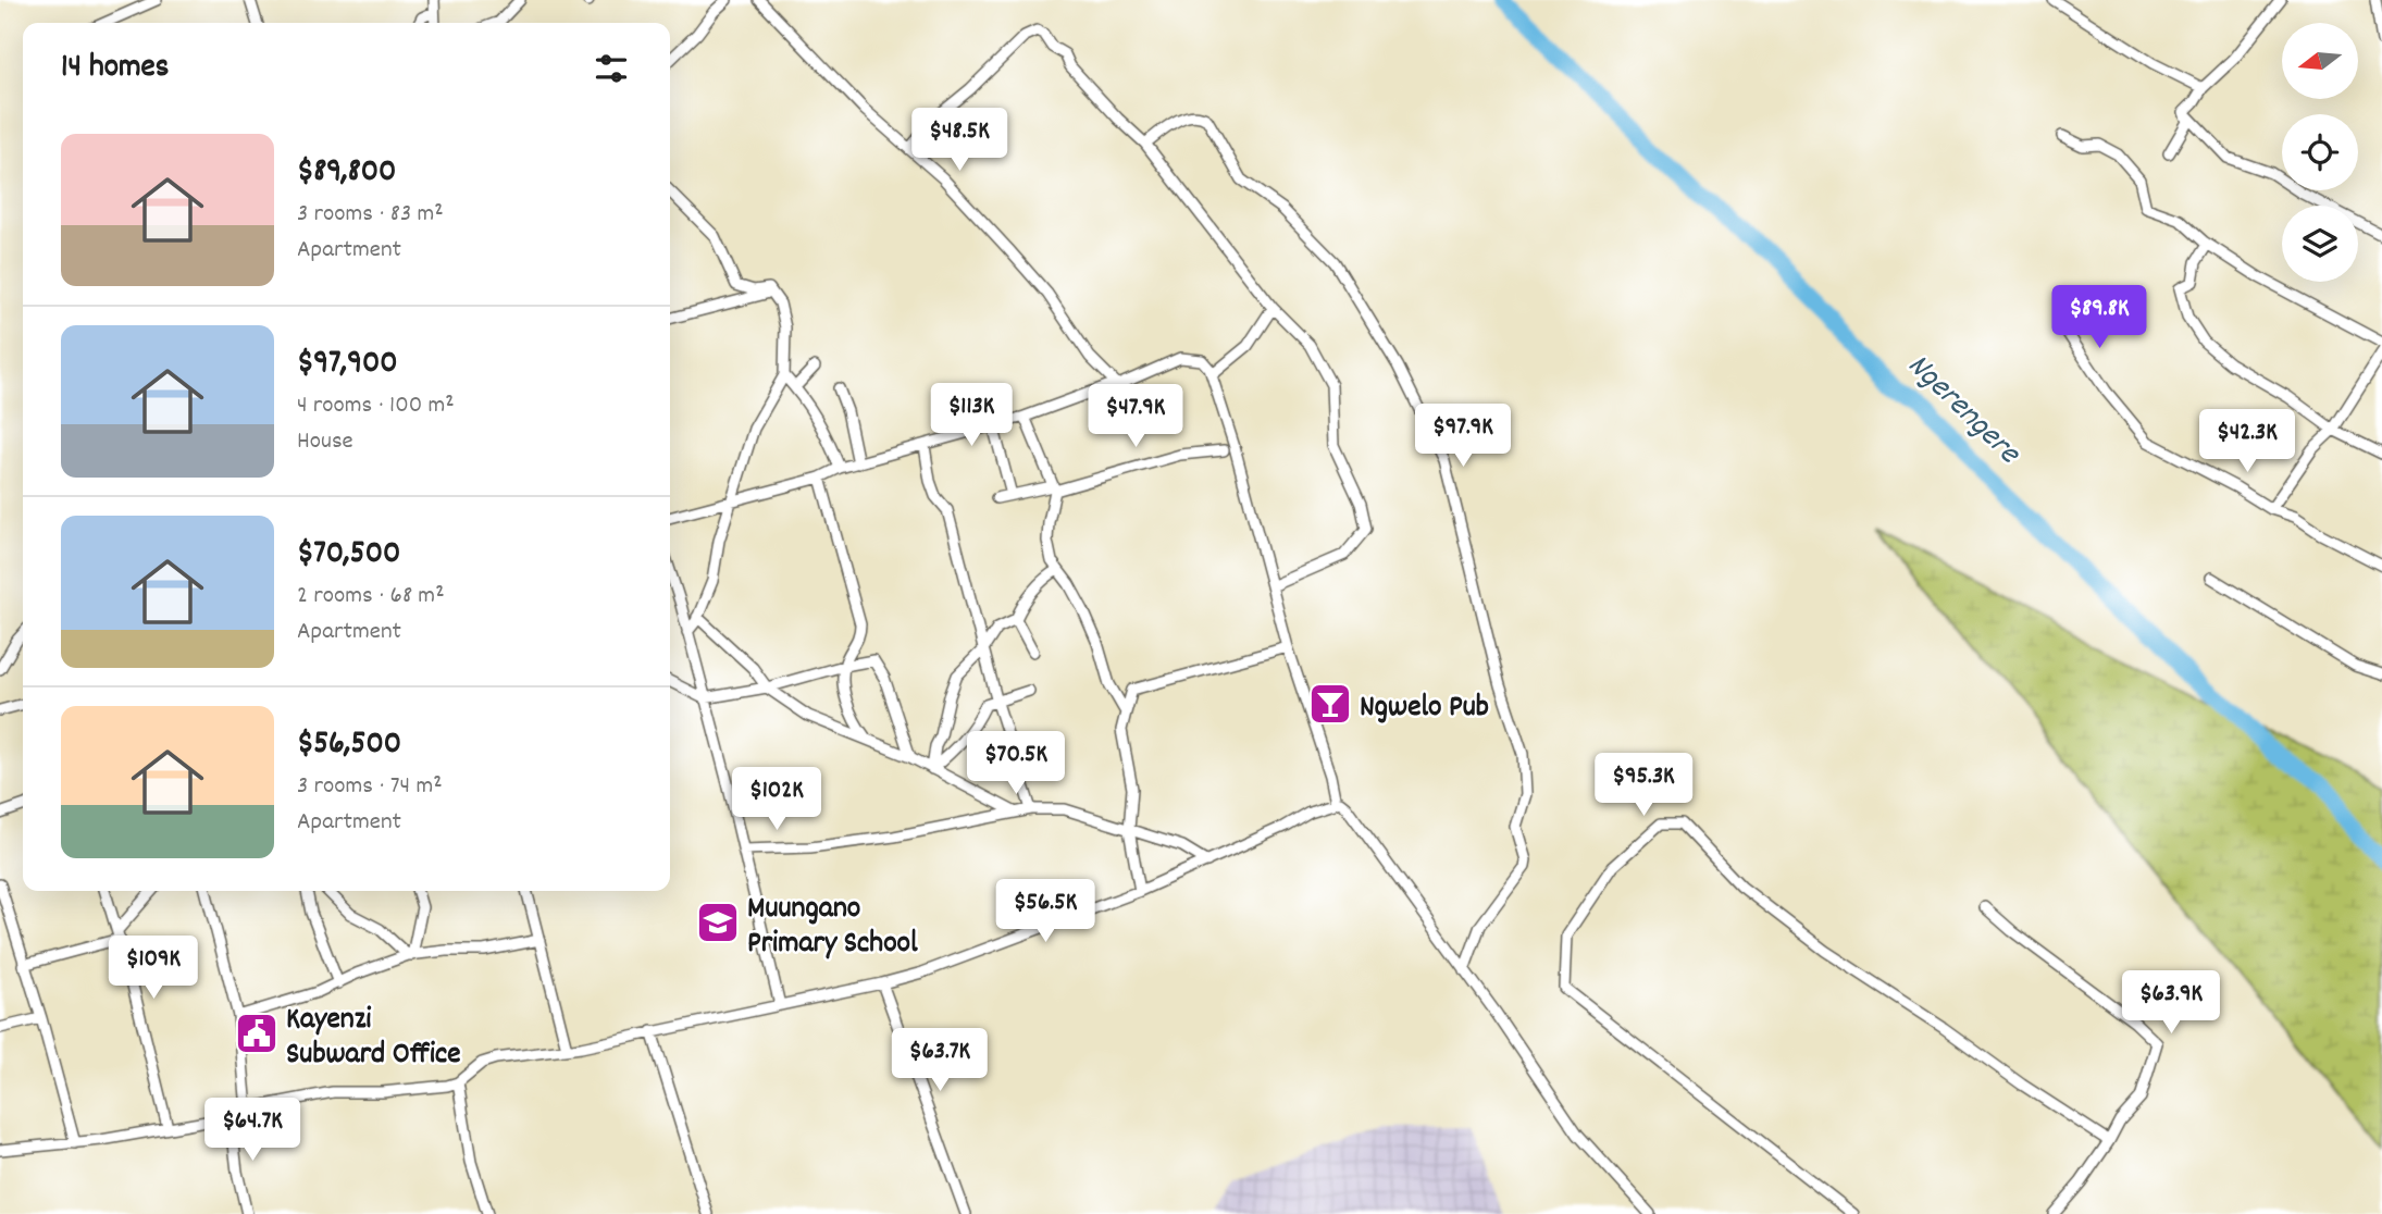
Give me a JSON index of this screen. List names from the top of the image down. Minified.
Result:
{"water":["Ngerengere"],"places":{"bar":["Ngwelo Pub"],"school or university":["Muungano Primary School"],"public building":["Kayenzi Subward Office"]},"north":"left","page":{"heading":"14 homes","price":["$48.5K","$89.8K","$113K","$47.9K","$97.9K","$42.3K","$70.5K","$95.3K","$102K","$56.5K","$109K","$63.9K","$63.7K","$64.7K"],"list":[{"name":"$89,800","note":"3 rooms · 83 m² · Apartment"},{"name":"$97,900","note":"4 rooms · 100 m² · House"},{"name":"$70,500","note":"2 rooms · 68 m² · Apartment"},{"name":"$56,500","note":"3 rooms · 74 m² · Apartment"}]}}
